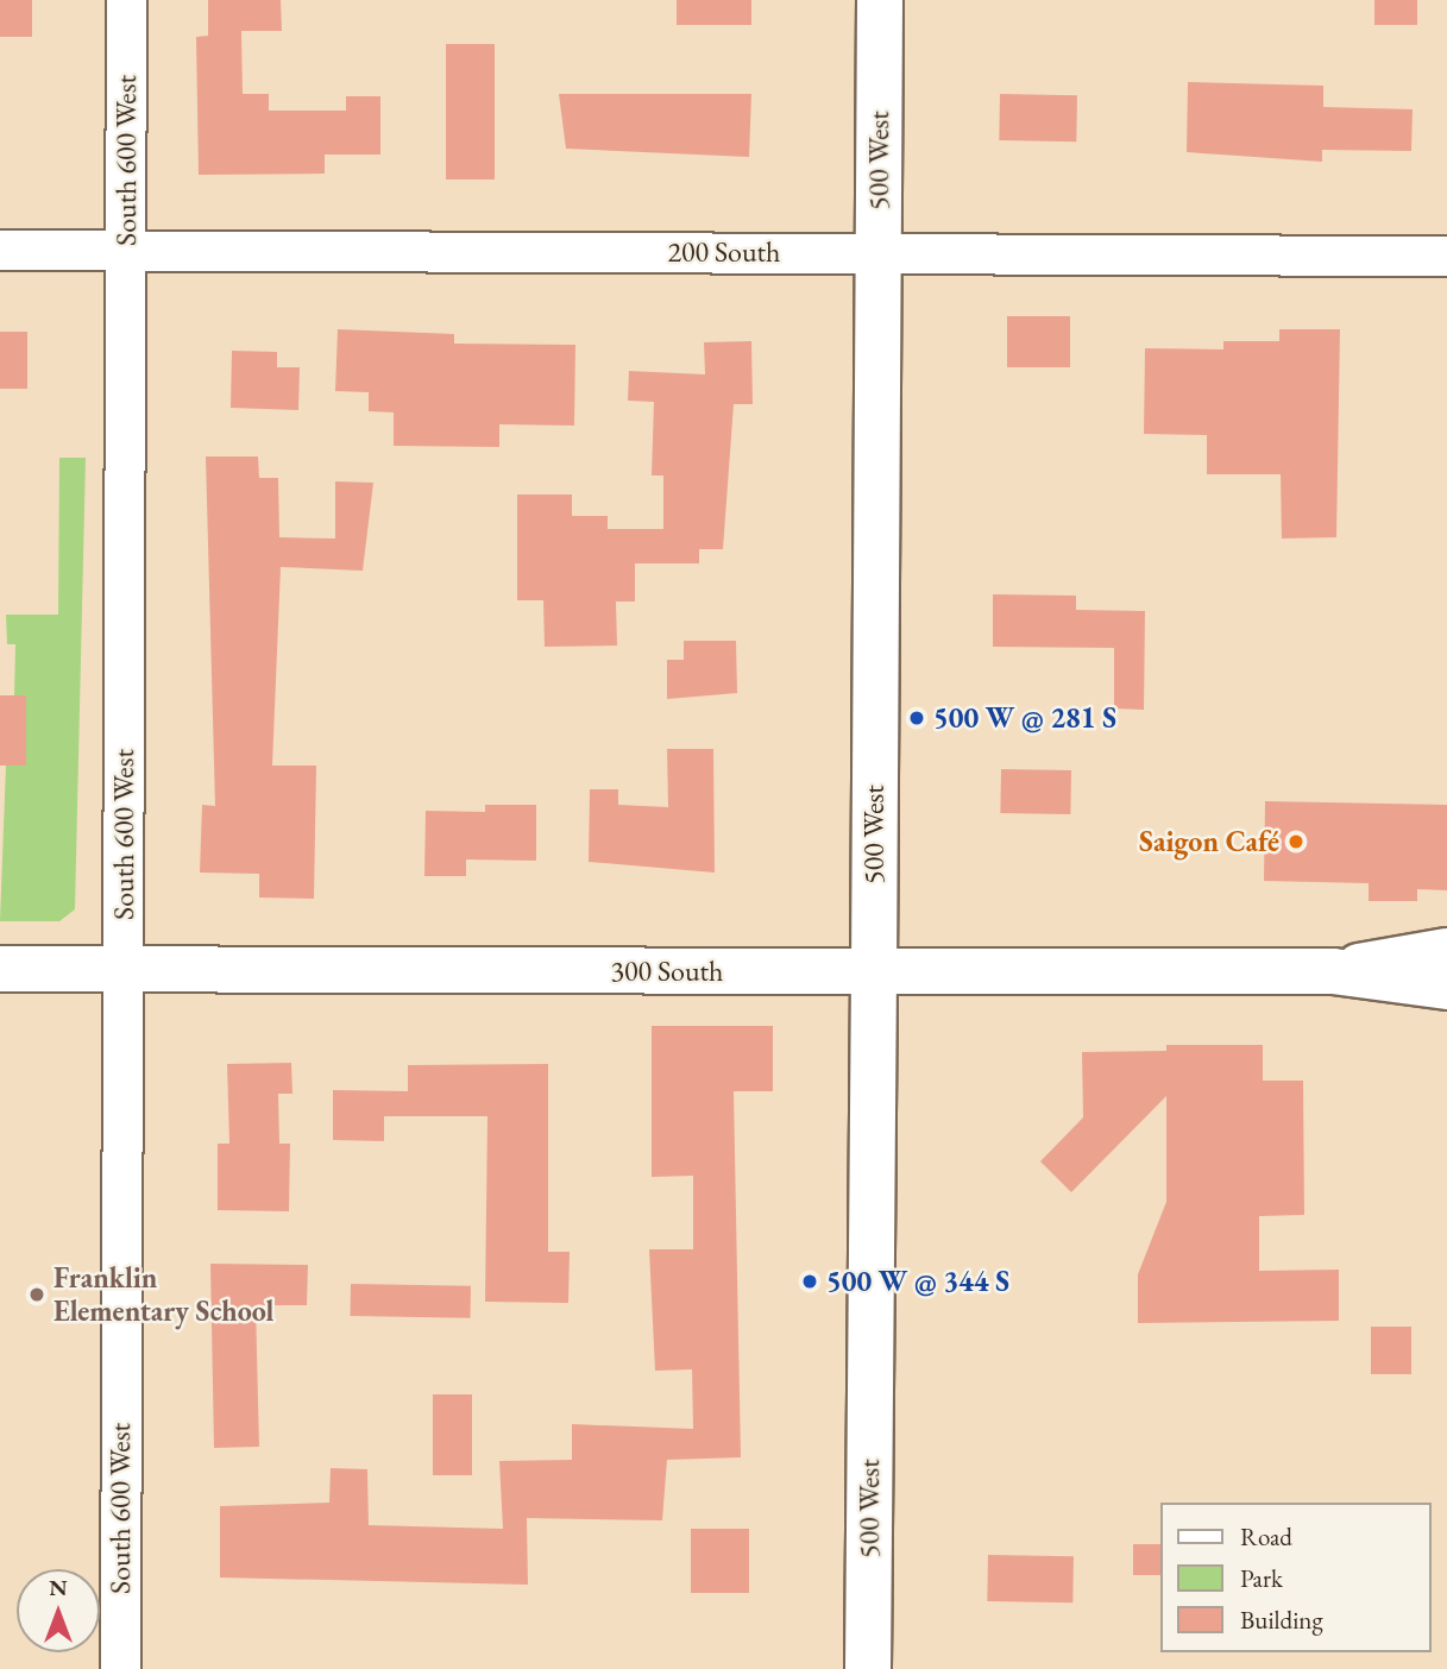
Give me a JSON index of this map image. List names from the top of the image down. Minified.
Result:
{"streets":{"main road":["500 West","300 South"],"street":["South 600 West","200 South"]},"crossings":[["South 600 West","200 South"],["South 600 West","300 South"],["500 West","200 South"],["500 West","300 South"]],"places":["500 W @ 281 S","Saigon Café","500 W @ 344 S","Franklin Elementary School"],"legend":["Road","Park","Building"],"north":"top"}
